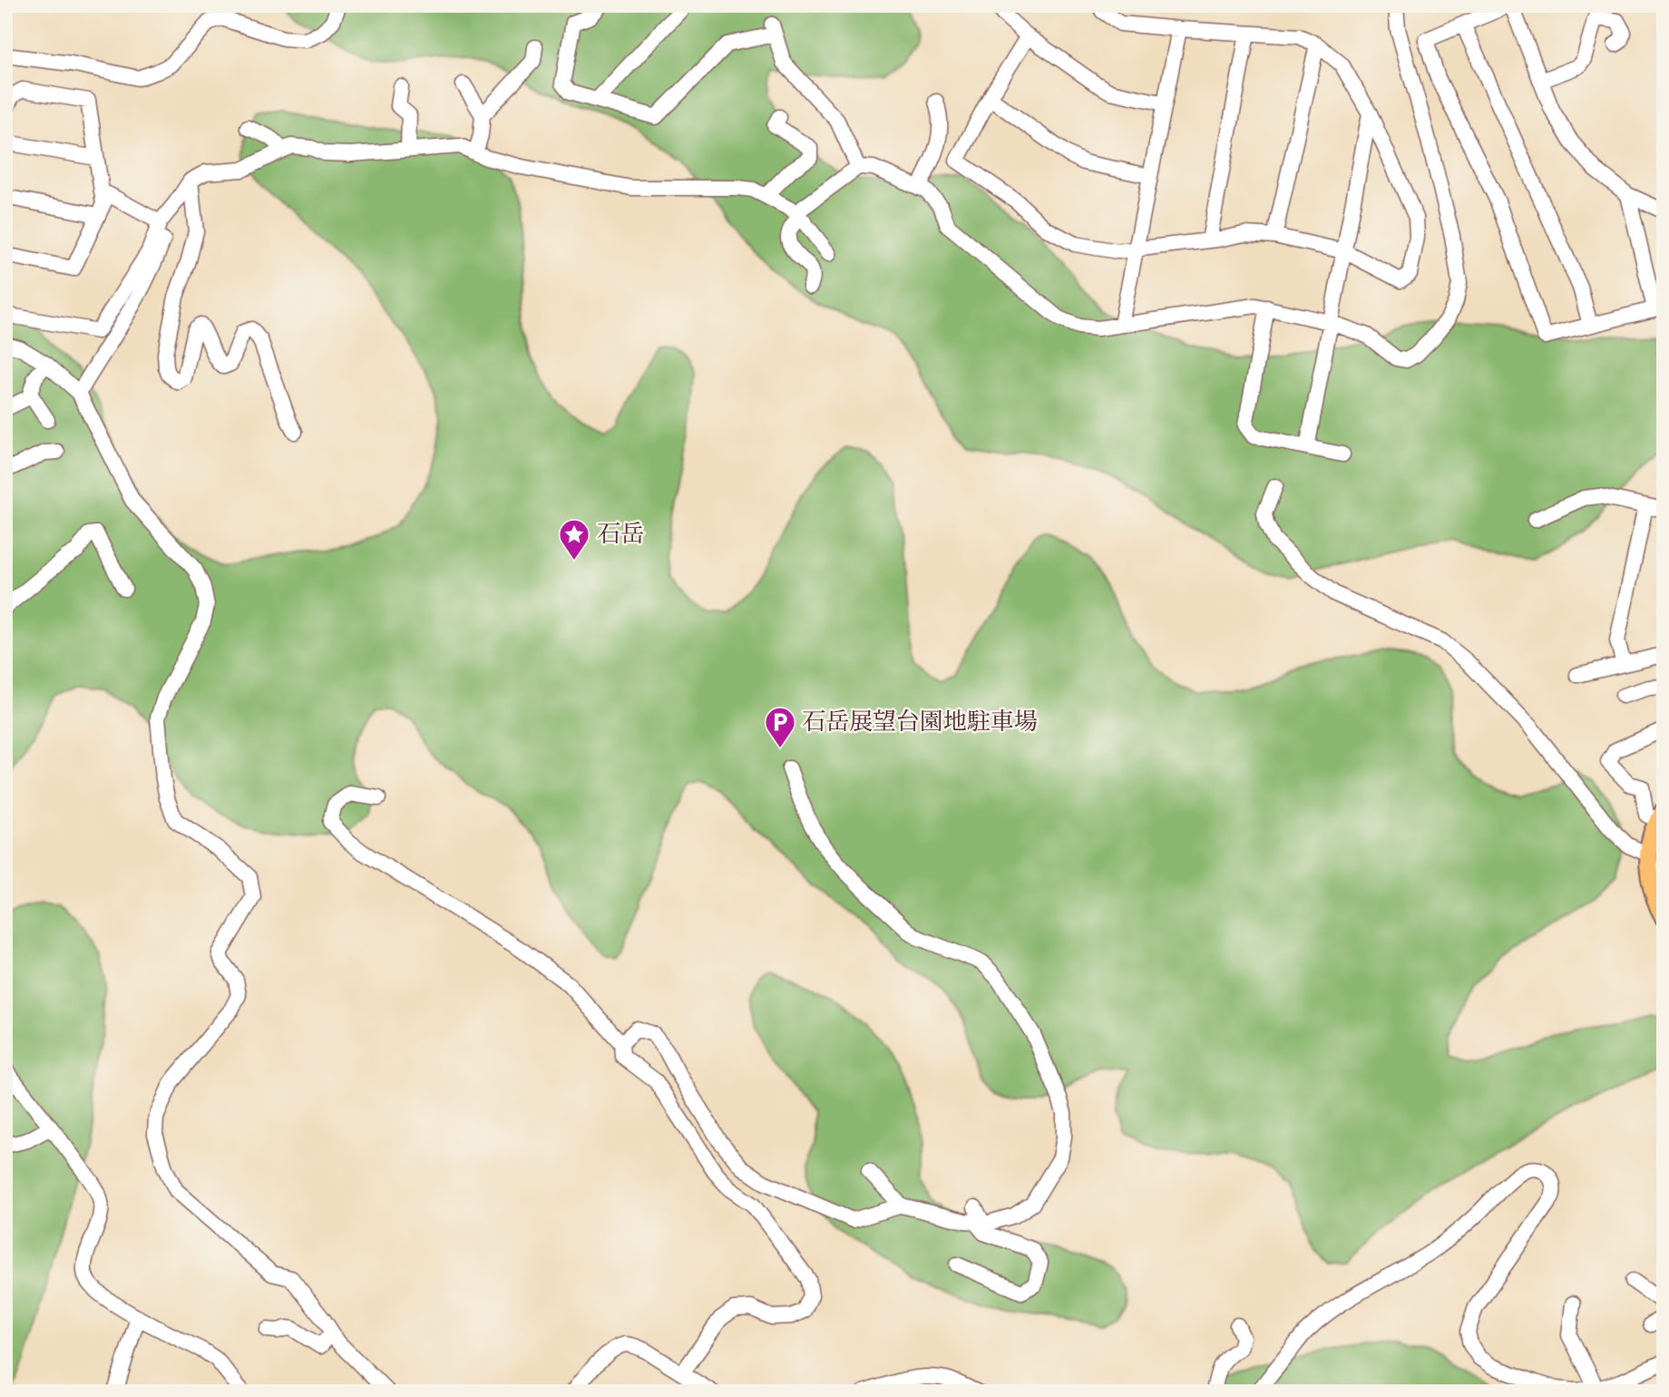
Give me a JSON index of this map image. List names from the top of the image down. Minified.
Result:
{"places":{"place":["石岳"],"parking":["石岳展望台園地駐車場"]}}
